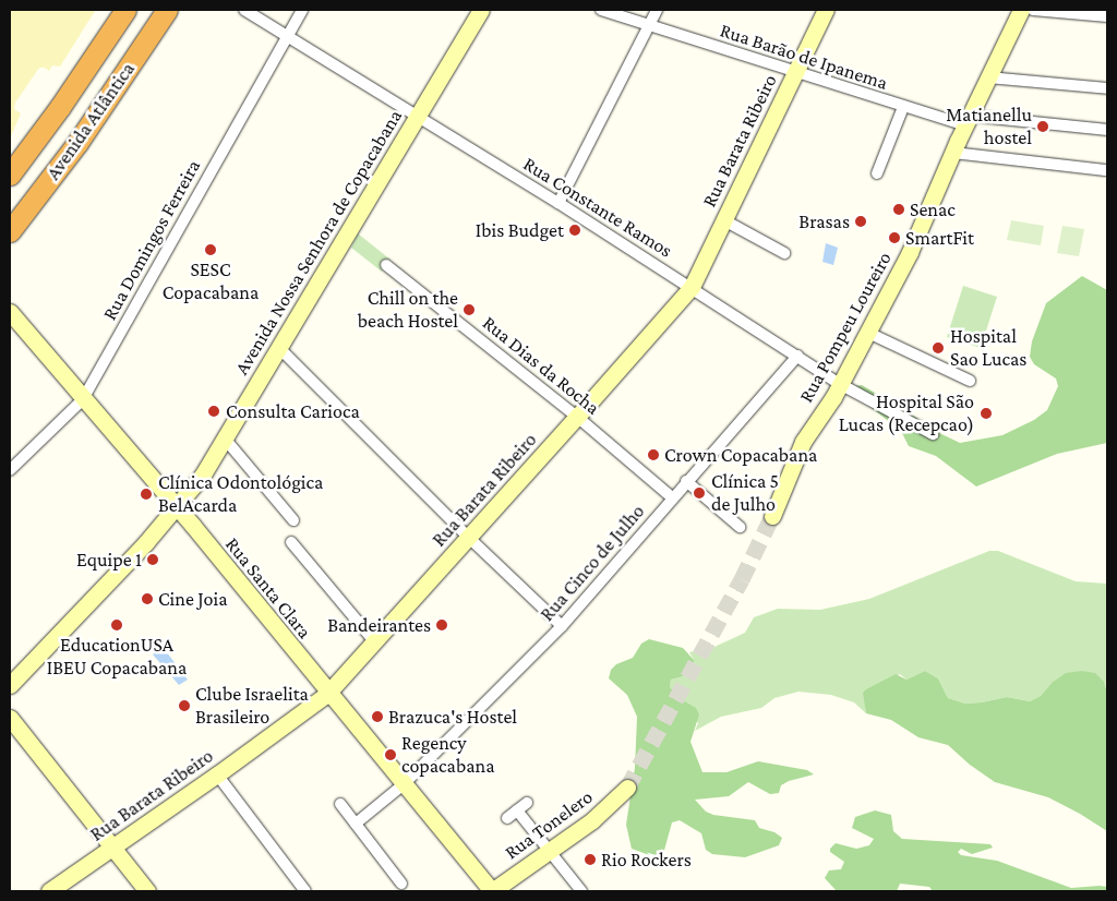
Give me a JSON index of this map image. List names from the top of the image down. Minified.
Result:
{"streets":{"highway":["Avenida Atlântica"],"main road":["Rua Barata Ribeiro","Avenida Nossa Senhora de Copacabana","Rua Pompeu Loureiro","Rua Santa Clara","Rua Tonelero"],"street":["Rua Barão de Ipanema","Rua Constante Ramos","Rua Domingos Ferreira","Rua Dias da Rocha","Rua Cinco de Julho"]},"crossings":[["Rua Barão de Ipanema","Rua Barata Ribeiro"],["Rua Barão de Ipanema","Rua Pompeu Loureiro"],["Rua Barata Ribeiro","Rua Constante Ramos"],["Rua Barata Ribeiro","Rua Dias da Rocha"],["Rua Barata Ribeiro","Rua Santa Clara"],["Rua Constante Ramos","Rua Domingos Ferreira"],["Rua Constante Ramos","Avenida Nossa Senhora de Copacabana"],["Rua Constante Ramos","Rua Pompeu Loureiro"],["Rua Constante Ramos","Rua Cinco de Julho"],["Rua Domingos Ferreira","Rua Santa Clara"],["Avenida Nossa Senhora de Copacabana","Rua Santa Clara"],["Rua Dias da Rocha","Rua Cinco de Julho"],["Rua Cinco de Julho","Rua Santa Clara"],["Rua Santa Clara","Rua Tonelero"]],"places":["Matianellu hostel","Senac","Brasas","Ibis Budget","SmartFit","SESC Copacabana","Chill on the beach Hostel","Hospital Sao Lucas","Consulta Carioca","Hospital São Lucas (Recepcao)","Crown Copacabana","Clínica 5 de Julho","Clínica Odontológica BelAcarda","Equipe 1","Cine Joia","EducationUSA IBEU Copacabana","Bandeirantes","Clube Israelita Brasileiro","Brazuca's Hostel","Regency copacabana","Rio Rockers"]}
